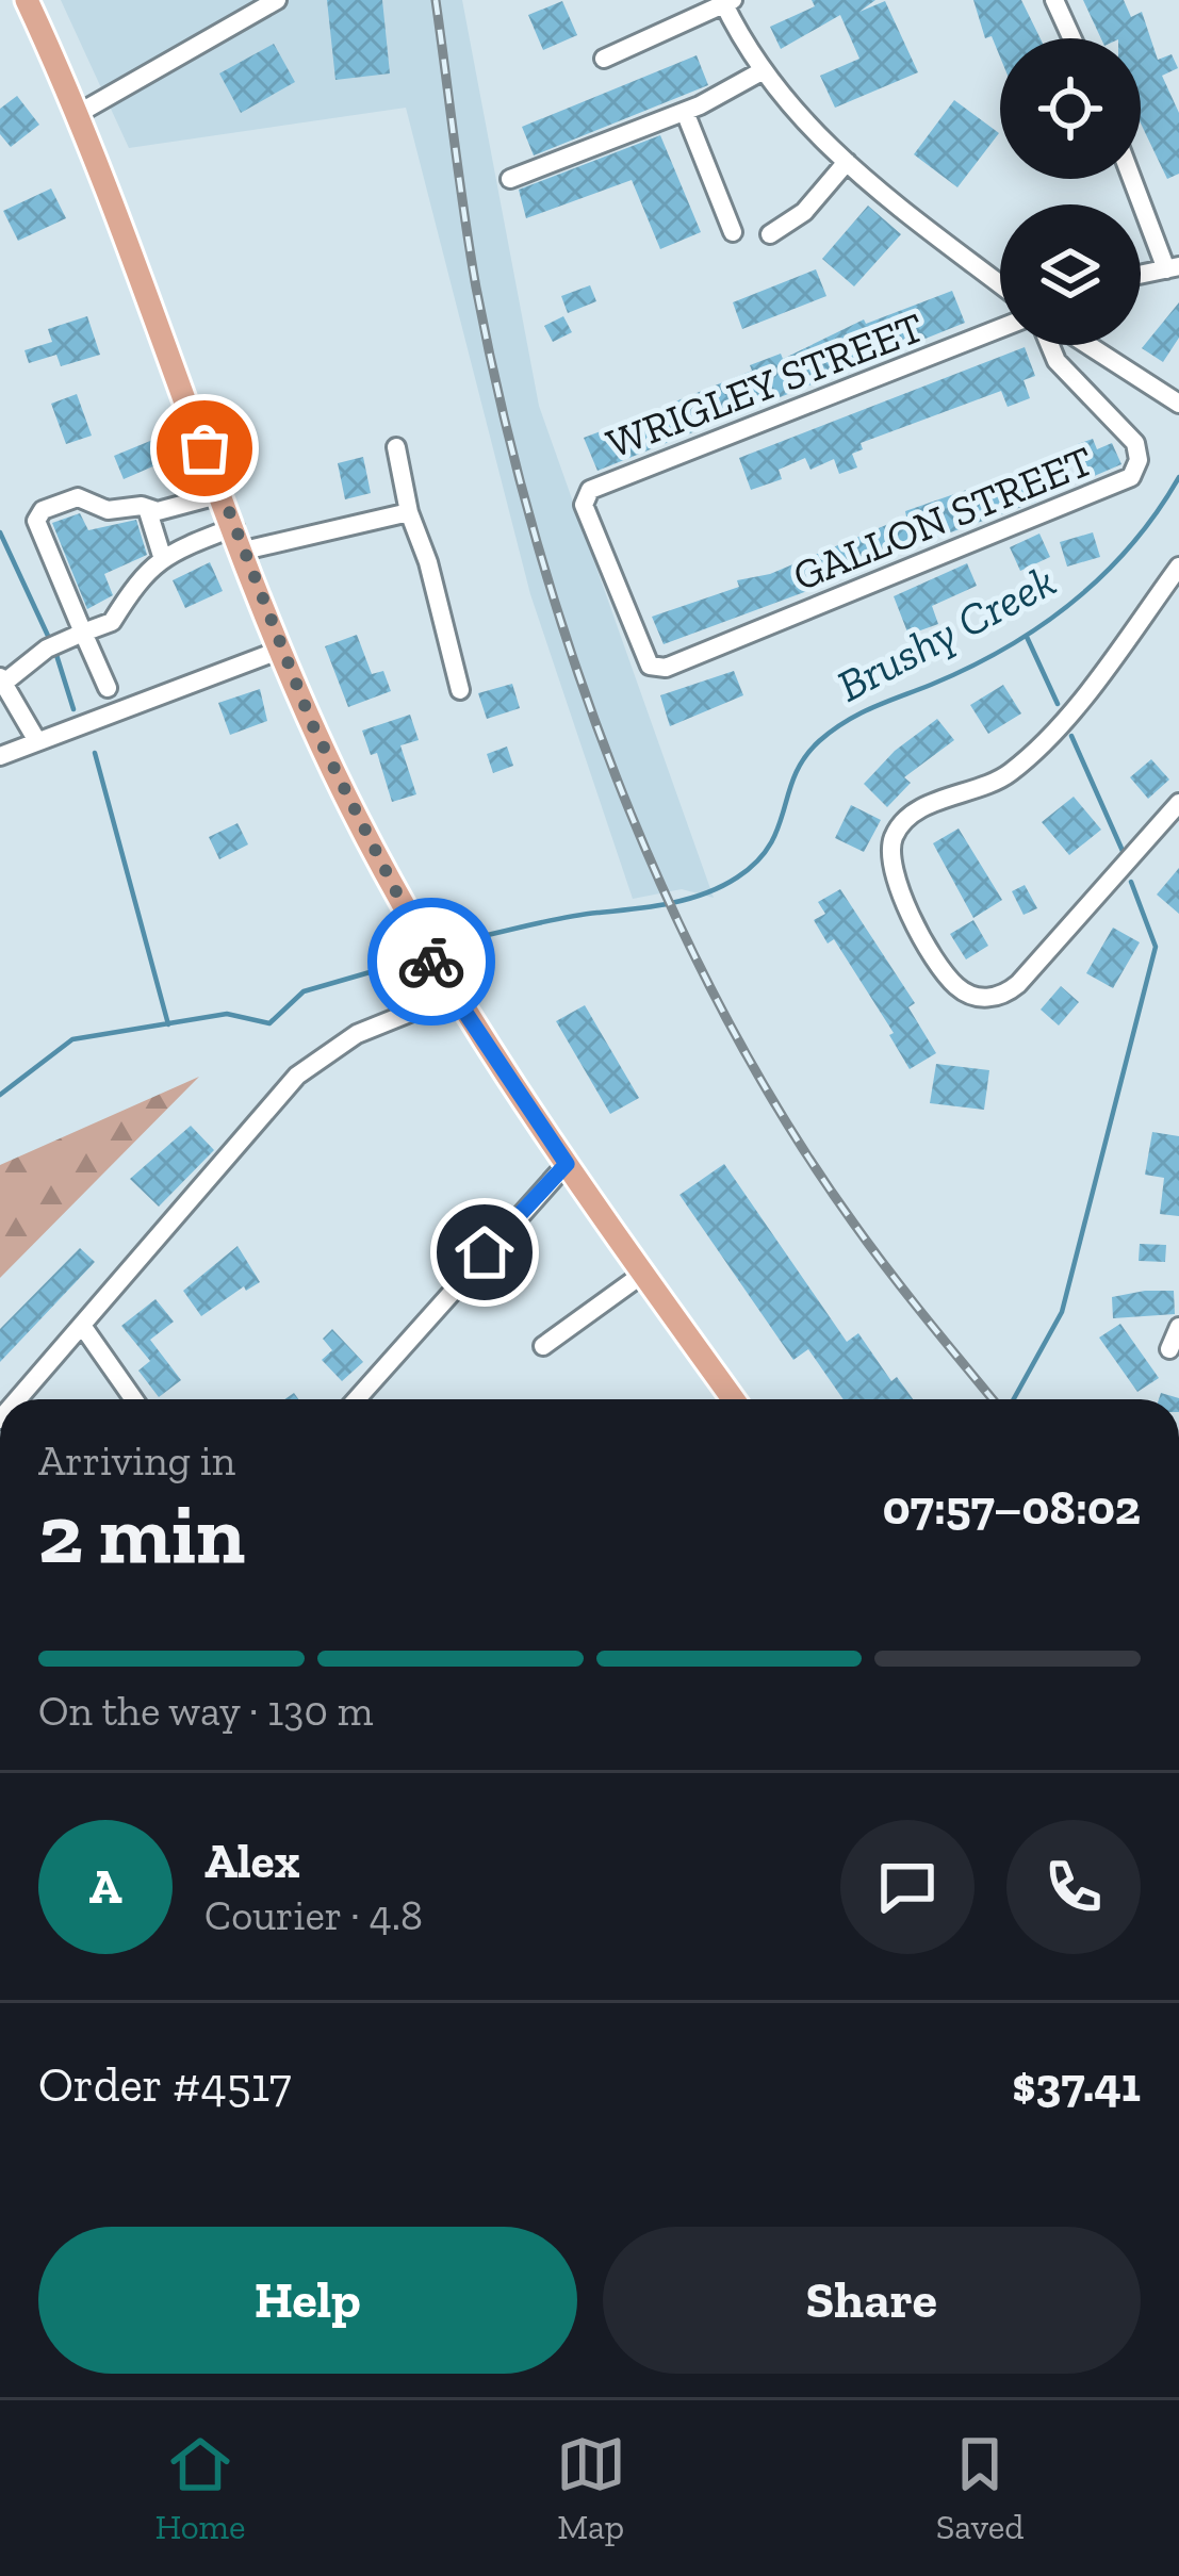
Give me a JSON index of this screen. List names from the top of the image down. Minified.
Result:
{"streets":{"street":["WRIGLEY STREET","GALLON STREET"]},"crossings":[["WRIGLEY STREET","GALLON STREET"]],"water":["Brushy Creek"],"page":{"heading":["2 min","Arriving in","07:57–08:02"],"panel":["Alex","Courier · 4.8","Order #4517","$37.41"],"bar":"On the way · 130 m","round":"A","buttons":["Help","Share"],"tabs":["Home","Map","Saved"]}}
